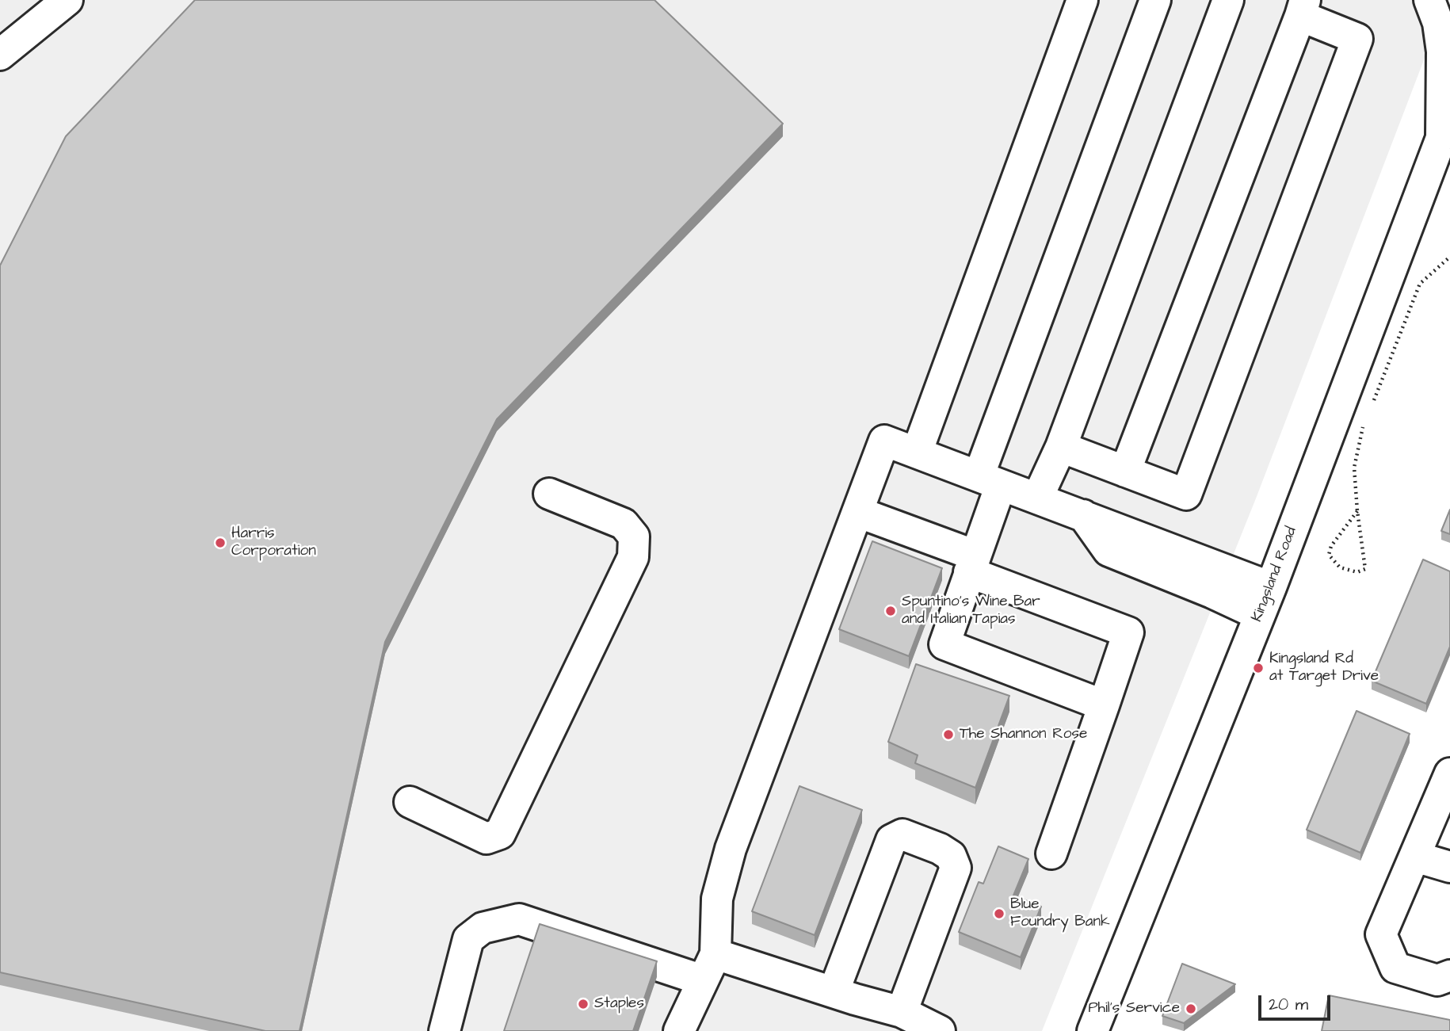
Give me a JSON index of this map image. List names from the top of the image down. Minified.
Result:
{"streets":{"street":["Kingsland Road"]},"places":["Harris Corporation","Spuntino's Wine Bar and Italian Tapias","Kingsland Rd at Target Drive","The Shannon Rose","Blue Foundry Bank","Staples","Phil's Service"],"scale_bar":"20 m"}
